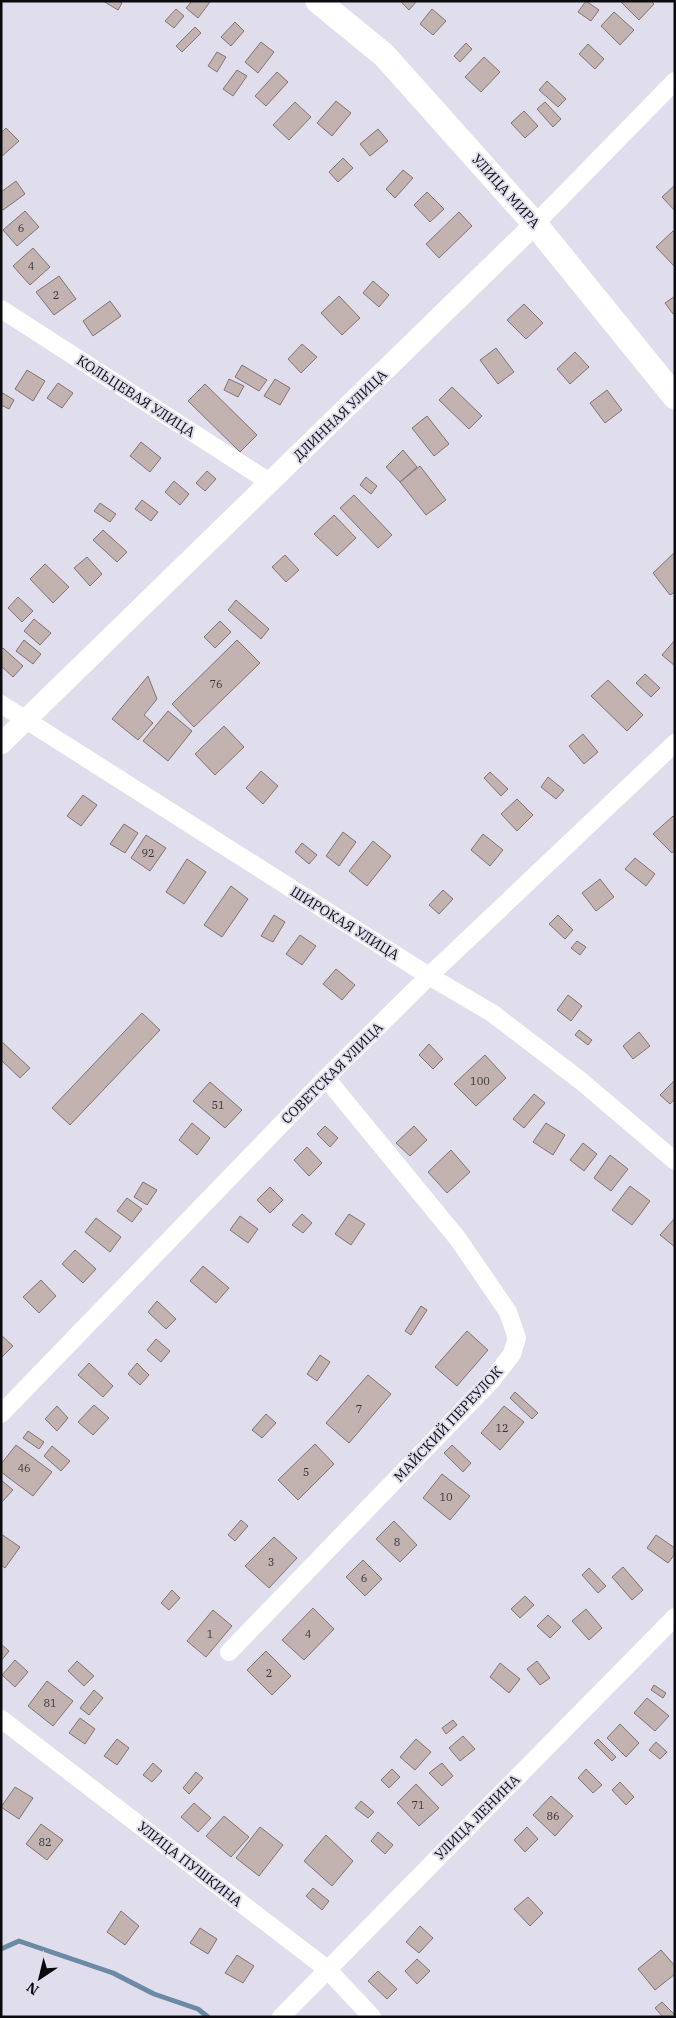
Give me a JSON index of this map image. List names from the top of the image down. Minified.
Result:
{"streets":{"highway":["УЛИЦА МИРА"],"main road":["ДЛИННАЯ УЛИЦА"],"street":["КОЛЬЦЕВАЯ УЛИЦА","ШИРОКАЯ УЛИЦА","СОВЕТСКАЯ УЛИЦА","МАЙСКИЙ ПЕРЕУЛОК","УЛИЦА ЛЕНИНА","УЛИЦА ПУШКИНА"]},"crossings":[["УЛИЦА МИРА","ДЛИННАЯ УЛИЦА"],["КОЛЬЦЕВАЯ УЛИЦА","ДЛИННАЯ УЛИЦА"],["ДЛИННАЯ УЛИЦА","ШИРОКАЯ УЛИЦА"],["ШИРОКАЯ УЛИЦА","СОВЕТСКАЯ УЛИЦА"],["СОВЕТСКАЯ УЛИЦА","МАЙСКИЙ ПЕРЕУЛОК"],["УЛИЦА ЛЕНИНА","УЛИЦА ПУШКИНА"]],"house_numbers":["6","4","2","76","92","100","51","7","12","46","5","10","8","3","6","1","4","2","81","71","86","82"],"north":"bottom left"}
